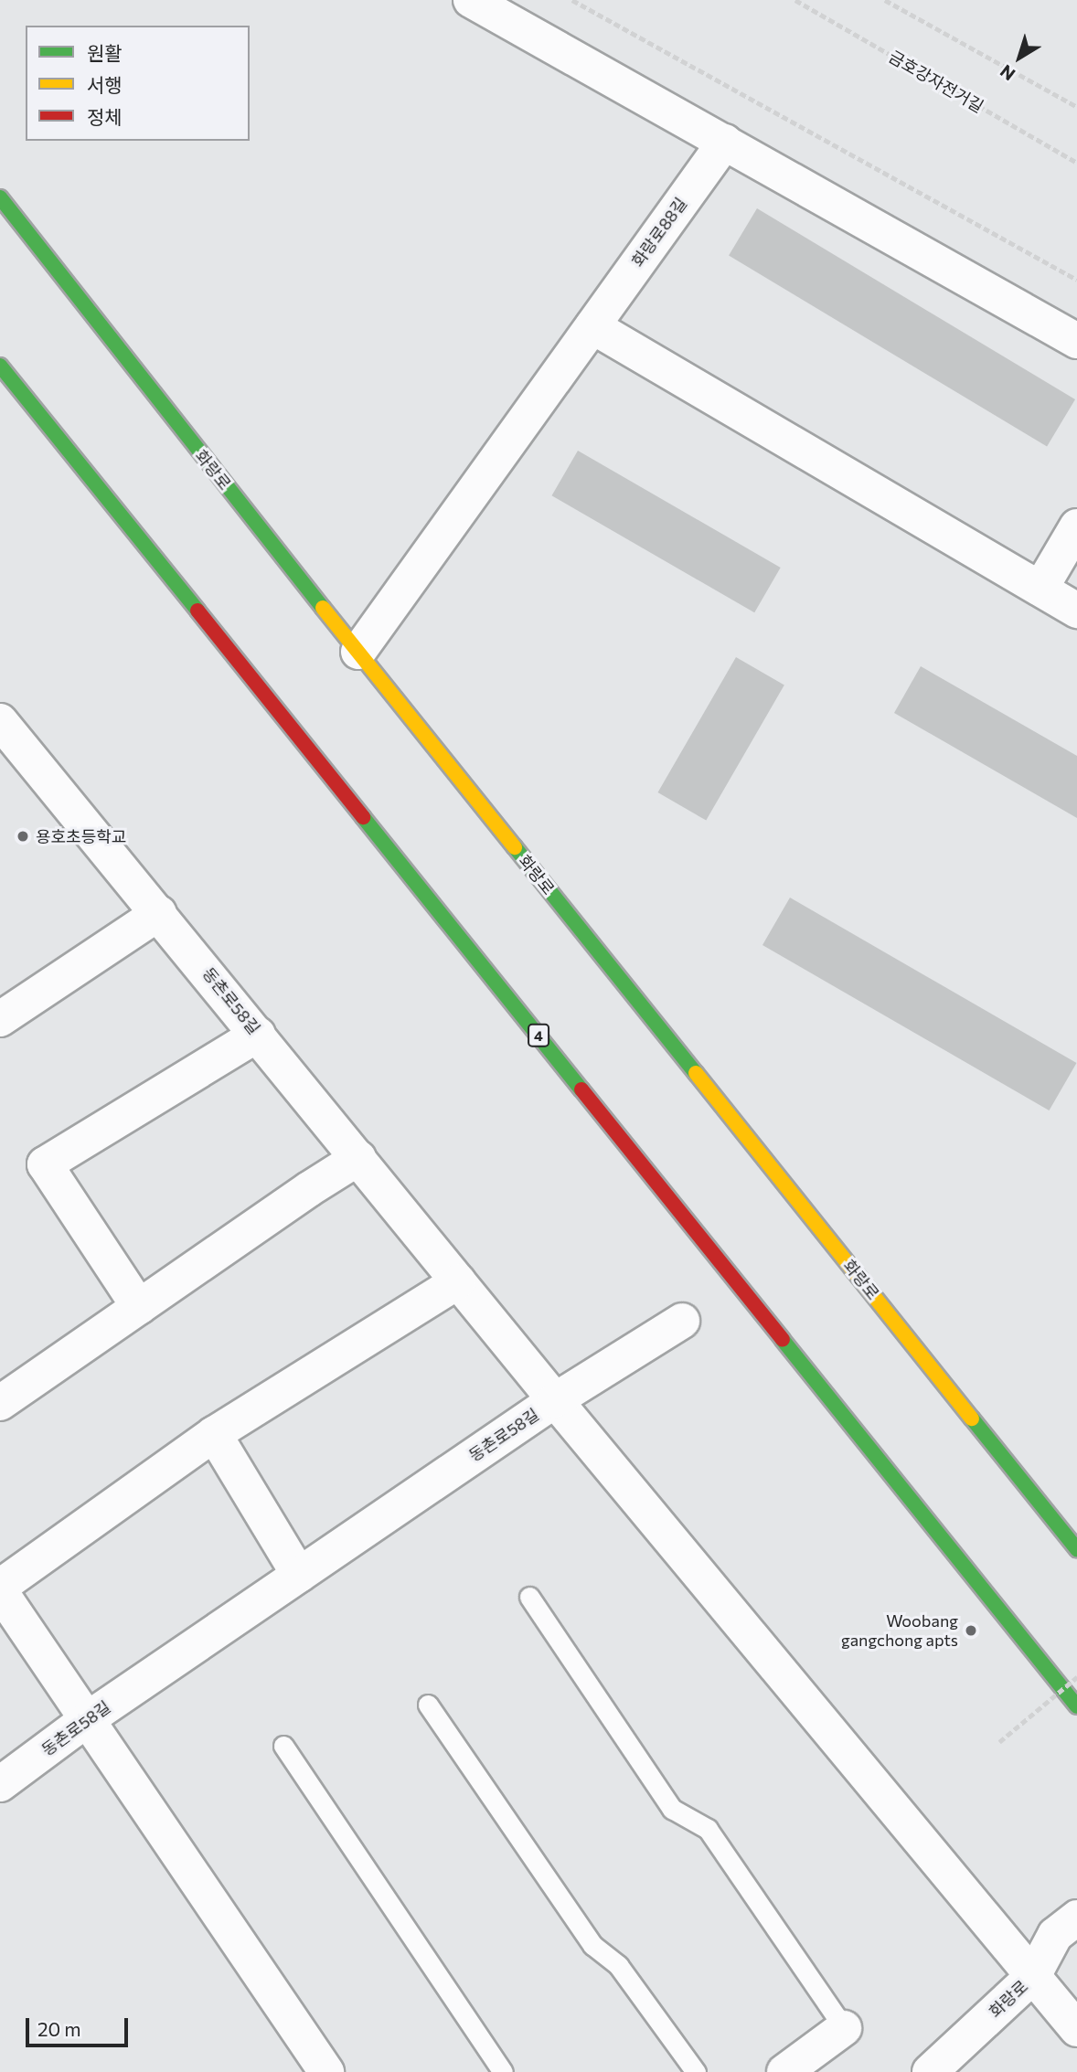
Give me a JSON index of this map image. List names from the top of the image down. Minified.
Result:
{"streets":{"main road":["화랑로","4"],"street":["화랑로88길","동촌로58길"],"path":["금호강자전거길"]},"crossings":[["화랑로88길","화랑로"]],"places":["용호초등학교","Woobang gangchong apts"],"legend":["원활","서행","정체"],"scale_bar":"20 m","north":"bottom left"}
